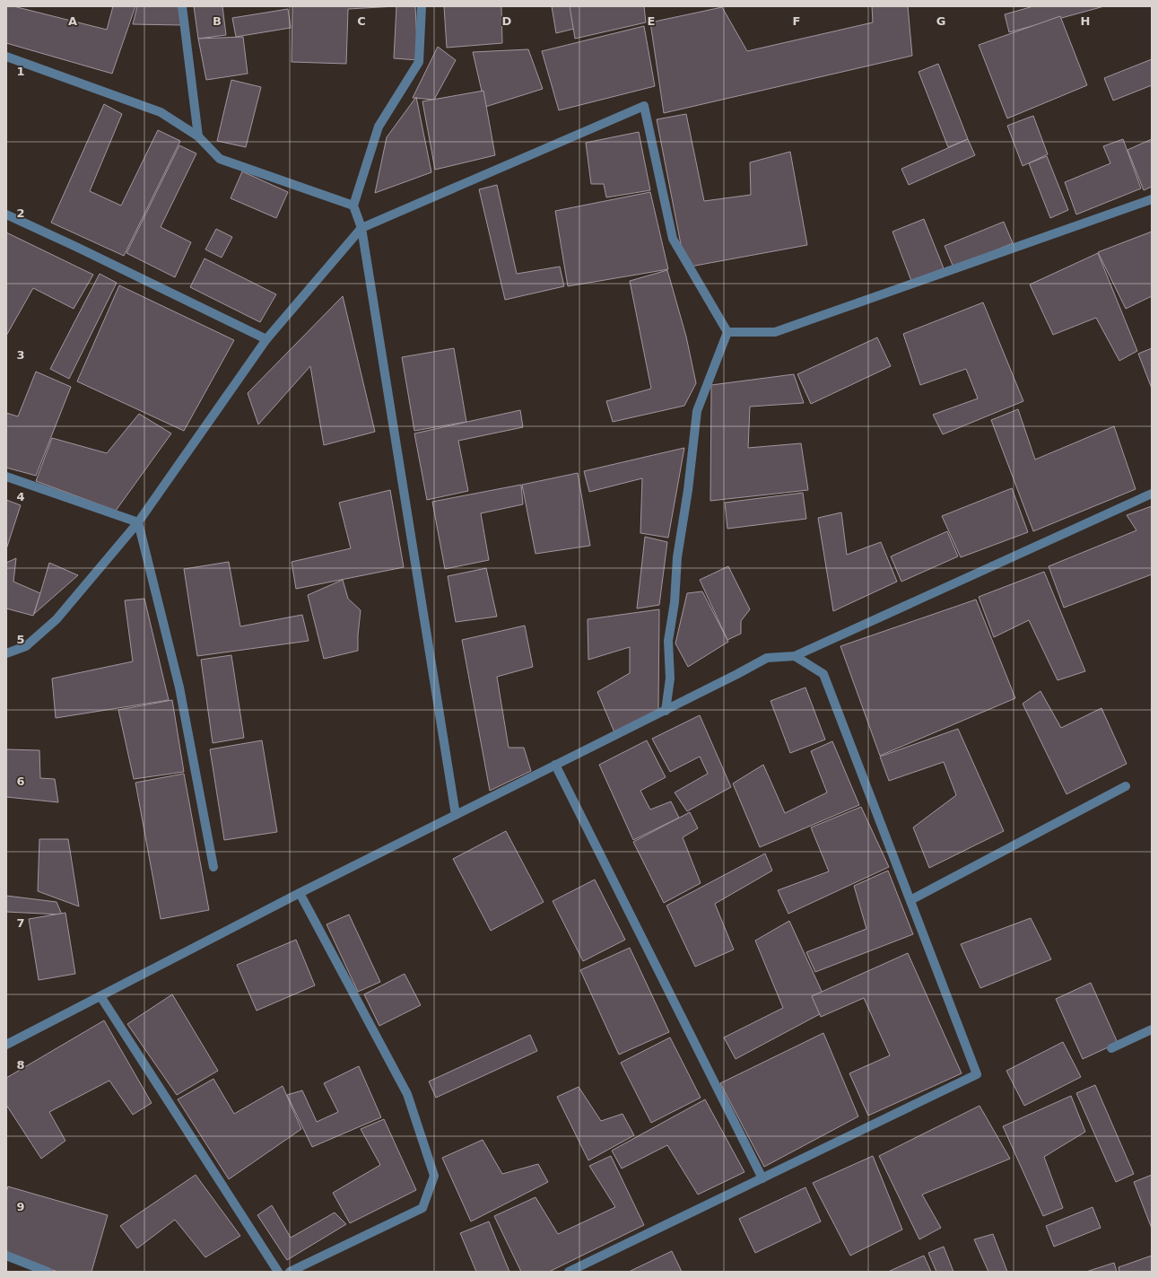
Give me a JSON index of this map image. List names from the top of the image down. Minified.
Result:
{"grid":{"columns":["A","B","C","D","E","F","G","H"],"rows":["1","2","3","4","5","6","7","8","9"]}}
